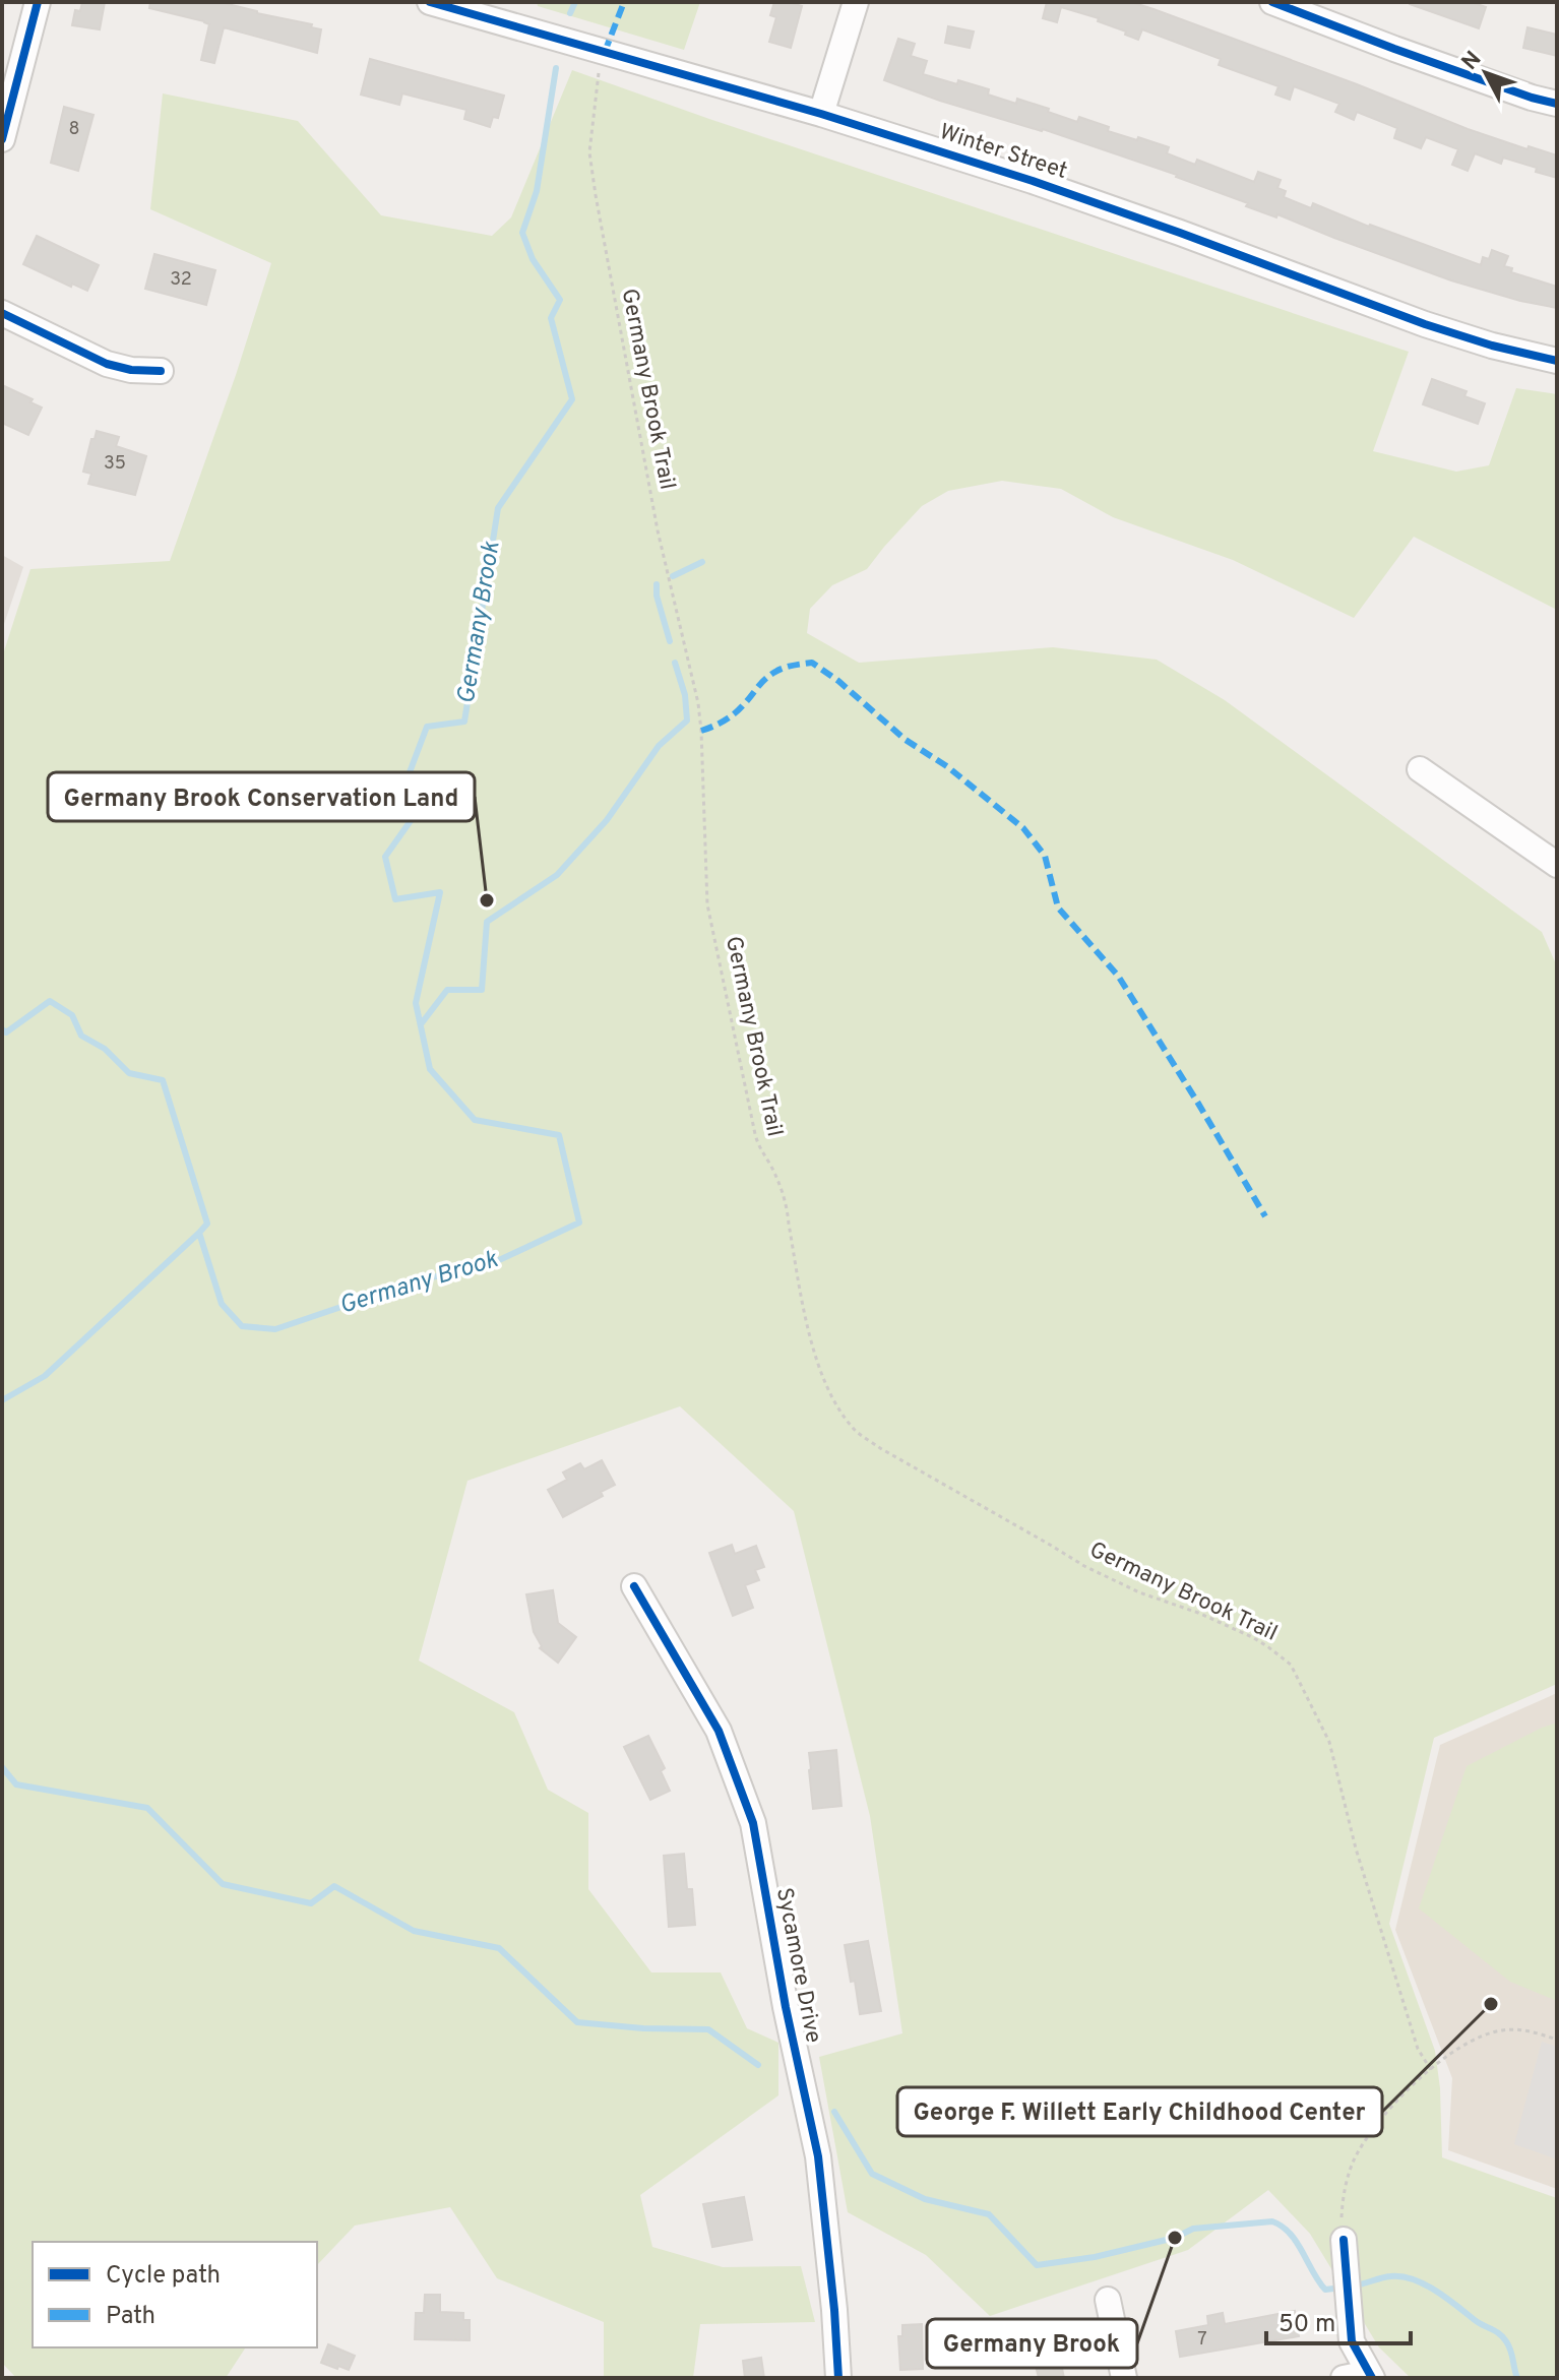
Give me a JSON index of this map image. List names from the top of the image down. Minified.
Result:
{"streets":{"street":["Winter Street","Sycamore Drive"],"path":["Germany Brook Trail"]},"crossings":[["Winter Street","Germany Brook Trail"]],"water":["Germany Brook"],"places":["Germany Brook Conservation Land","George F. Willett Early Childhood Center","Germany Brook"],"house_numbers":["8","32","35","7"],"legend":["Cycle path","Path"],"scale_bar":"50 m","north":"top left"}
